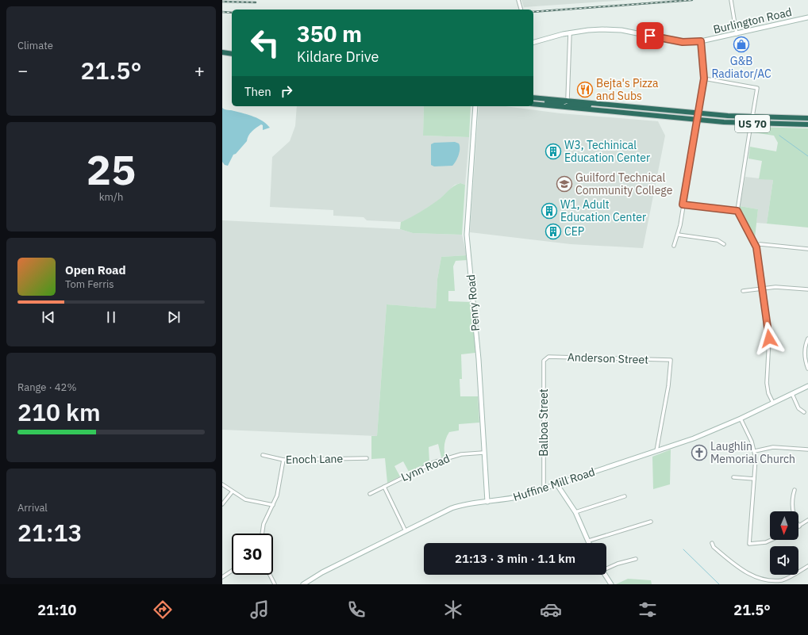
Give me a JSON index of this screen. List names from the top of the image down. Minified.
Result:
{"streets":{"highway":["US 70"],"main road":["Burlington Road","Penry Road","Huffine Mill Road"],"street":["Anderson Street","Balboa Street","Enoch Lane","Lynn Road"]},"crossings":[["Penry Road","Lynn Road"],["Penry Road","Huffine Mill Road"],["Anderson Street","Balboa Street"],["Anderson Street","Huffine Mill Road"],["Balboa Street","Huffine Mill Road"]],"places":{"shop":["G&B Radiator/AC"],"restaurant":["Bejta's Pizza and Subs"],"building":["W3, Techinical Education Center","W1, Adult Education Center","CEP"],"school or university":["Guilford Technical Community College"],"church":["Laughlin Memorial Church"]},"north":"bottom","page":{"tile":["Climate",["25","km/h"],["Range · 42%","210 km"],["Arrival","21:13"]],"turn":["350 m","Kildare Drive"],"heat":["−","21.5°","+"],"then":"Then","song":["Open Road","Tom Ferris"],"limit":"30","trip":"21:13 · 3 min · 1.1 km","tabs":["21:10","21.5°"]}}
